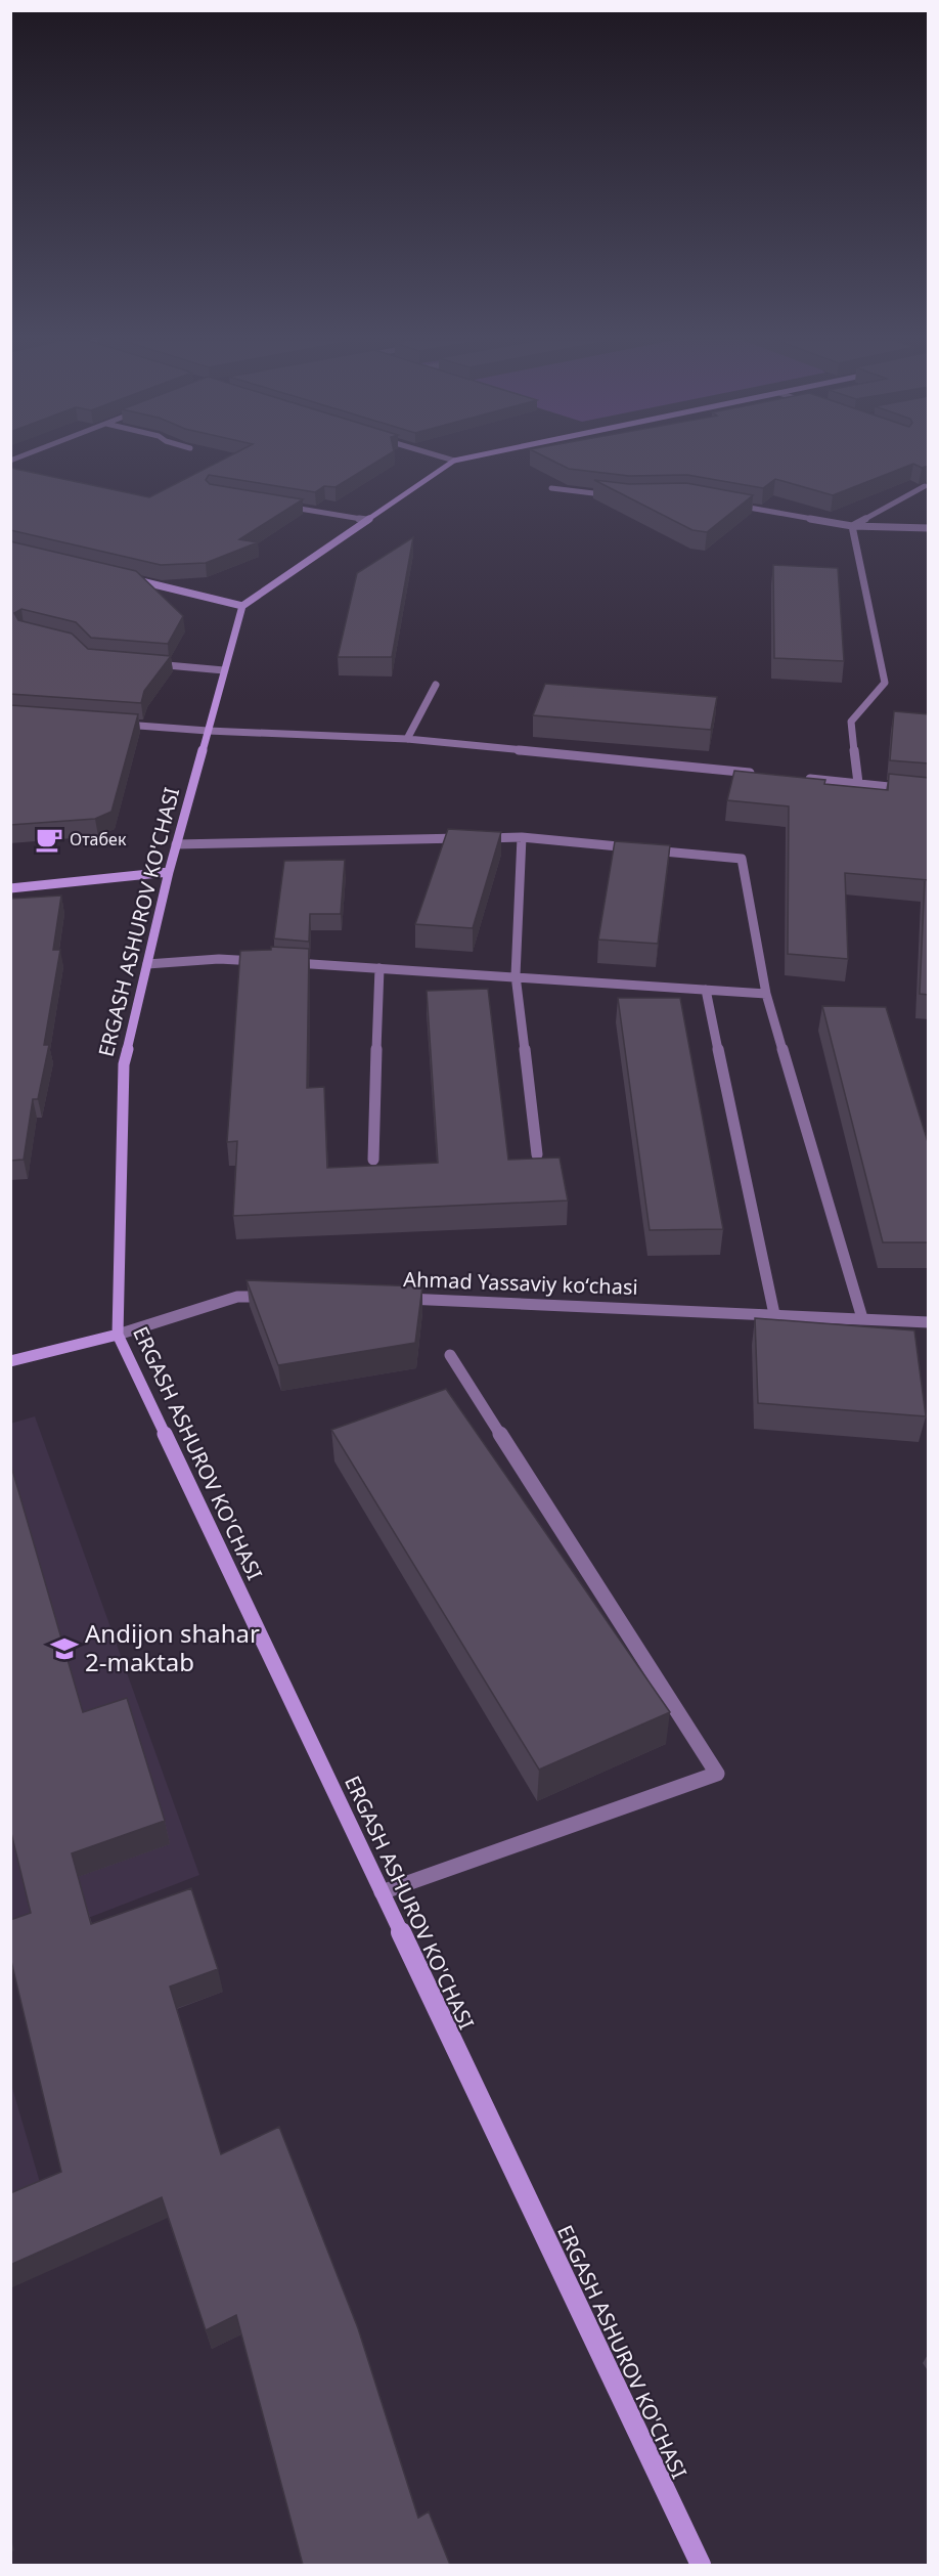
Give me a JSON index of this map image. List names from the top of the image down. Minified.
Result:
{"streets":{"street":["ERGASH ASHUROV KO'CHASI","Ahmad Yassaviy koʻchasi"]},"places":{"cafe":["Отабек"],"school or university":["Andijon shahar 2-maktab"]}}
